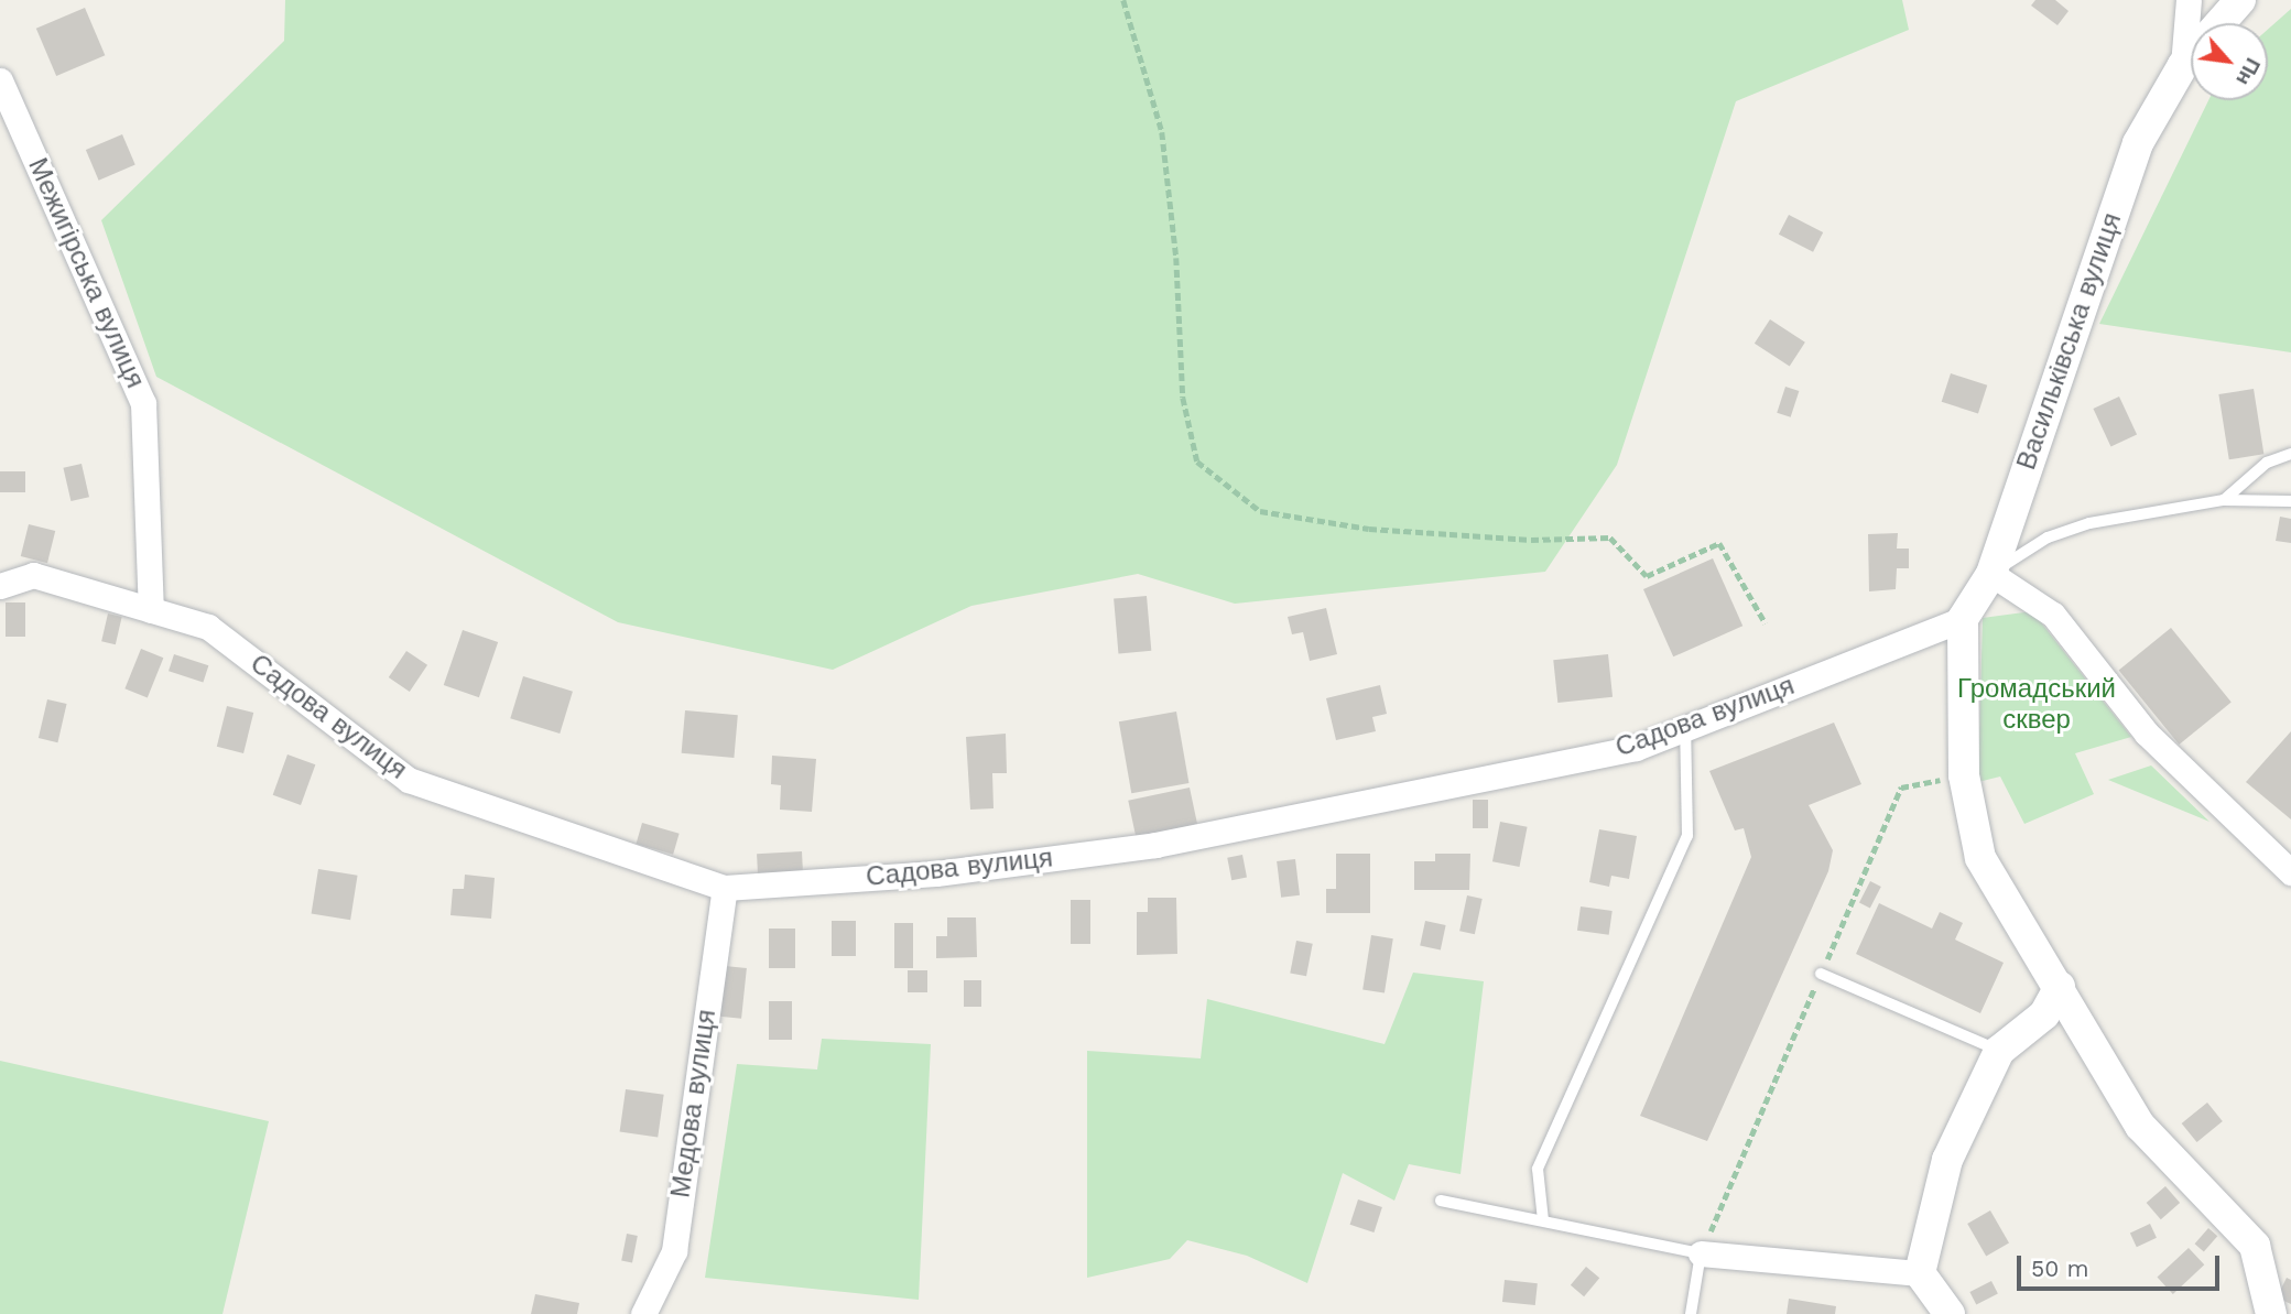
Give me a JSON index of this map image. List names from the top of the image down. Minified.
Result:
{"streets":{"street":["Межигірська вулиця","Васильківська вулиця","Садова вулиця","Медова вулиця"]},"crossings":[["Межигірська вулиця","Садова вулиця"],["Васильківська вулиця","Садова вулиця"],["Садова вулиця","Медова вулиця"]],"parks":["Громадський сквер"],"scale_bar":"50 m","north":"bottom right"}
